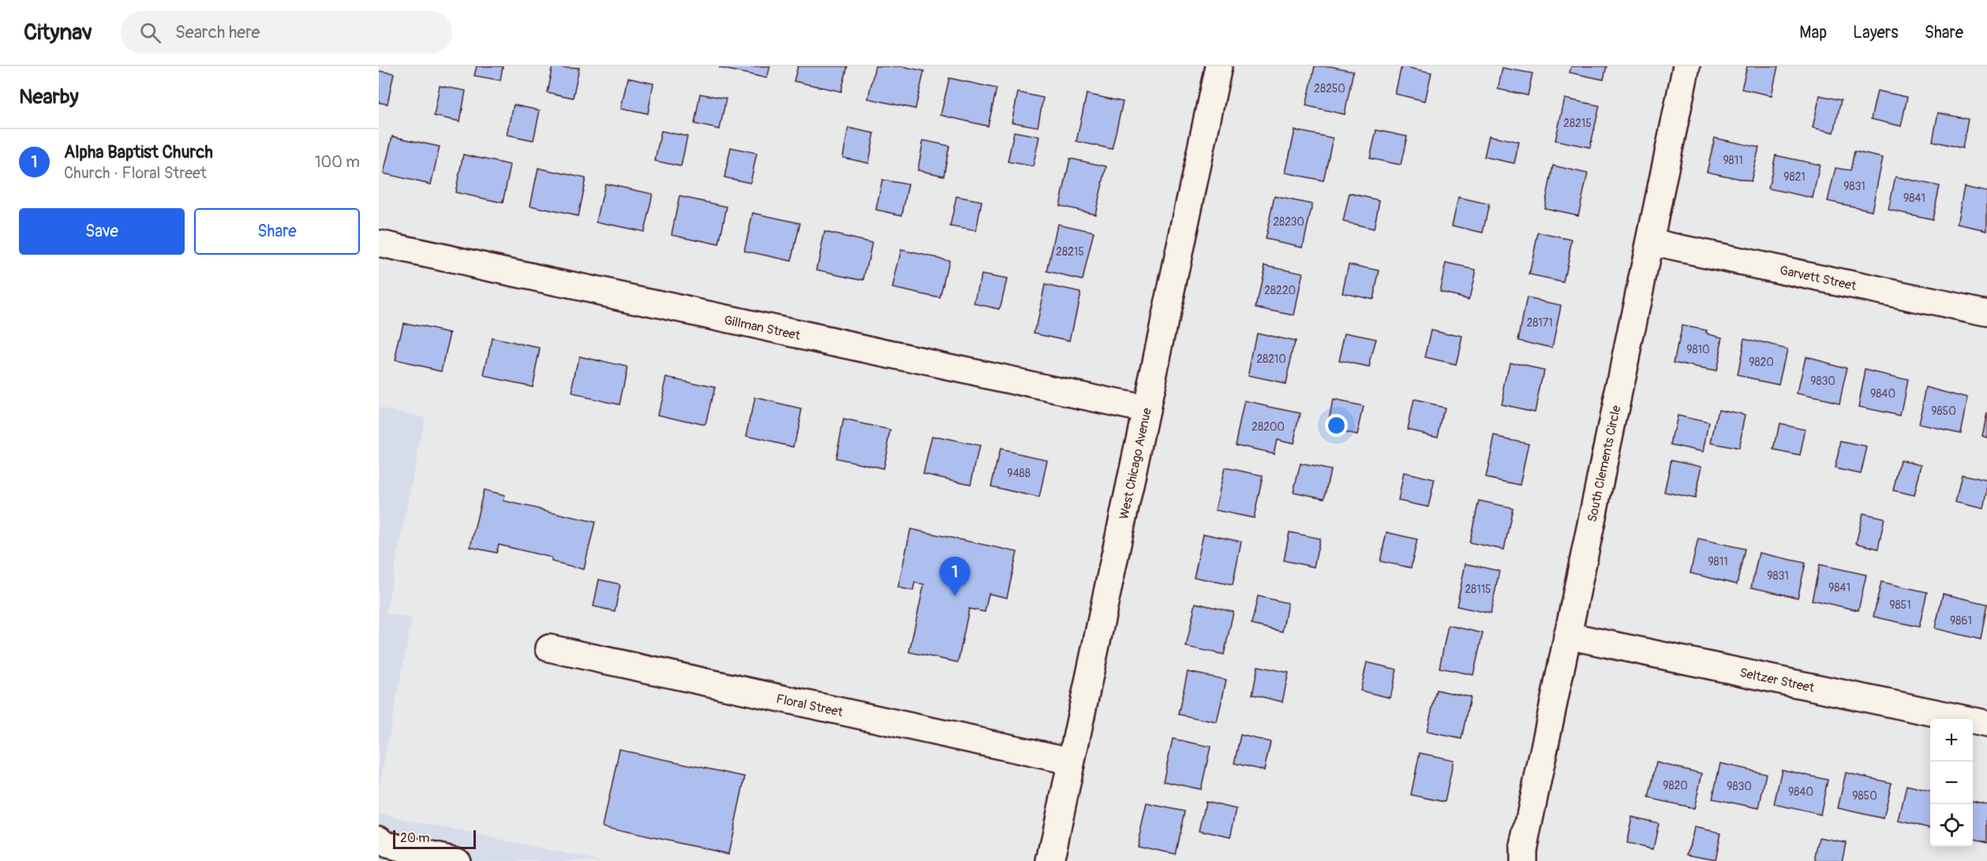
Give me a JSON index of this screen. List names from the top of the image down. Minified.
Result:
{"streets":{"street":["Garvett Street","Gillman Street","West Chicago Avenue","South Clements Circle","Seltzer Street","Floral Street"]},"crossings":[["Garvett Street","South Clements Circle"],["Gillman Street","West Chicago Avenue"],["West Chicago Avenue","Floral Street"],["South Clements Circle","Seltzer Street"]],"house_numbers":["28250","28215","9811","9821","9831","9841","28230","28215","28220","28171","9810","28210","9820","9830","9840","9850","28200","9488","9811","9831","9841","28115","9851","9861","9820","9830","9840","9850"],"scale_bar":"20 m","page":{"header":"Citynav","search":"Search here","nav":["Map","Layers","Share"],"heading":"Nearby","list":[{"mark":"1","name":"Alpha Baptist Church","note":"Church · Floral Street","value":"100 m"}],"buttons":["Save","Share"],"pins":"1","map_buttons":["+","−"],"scale":"20 m"}}
